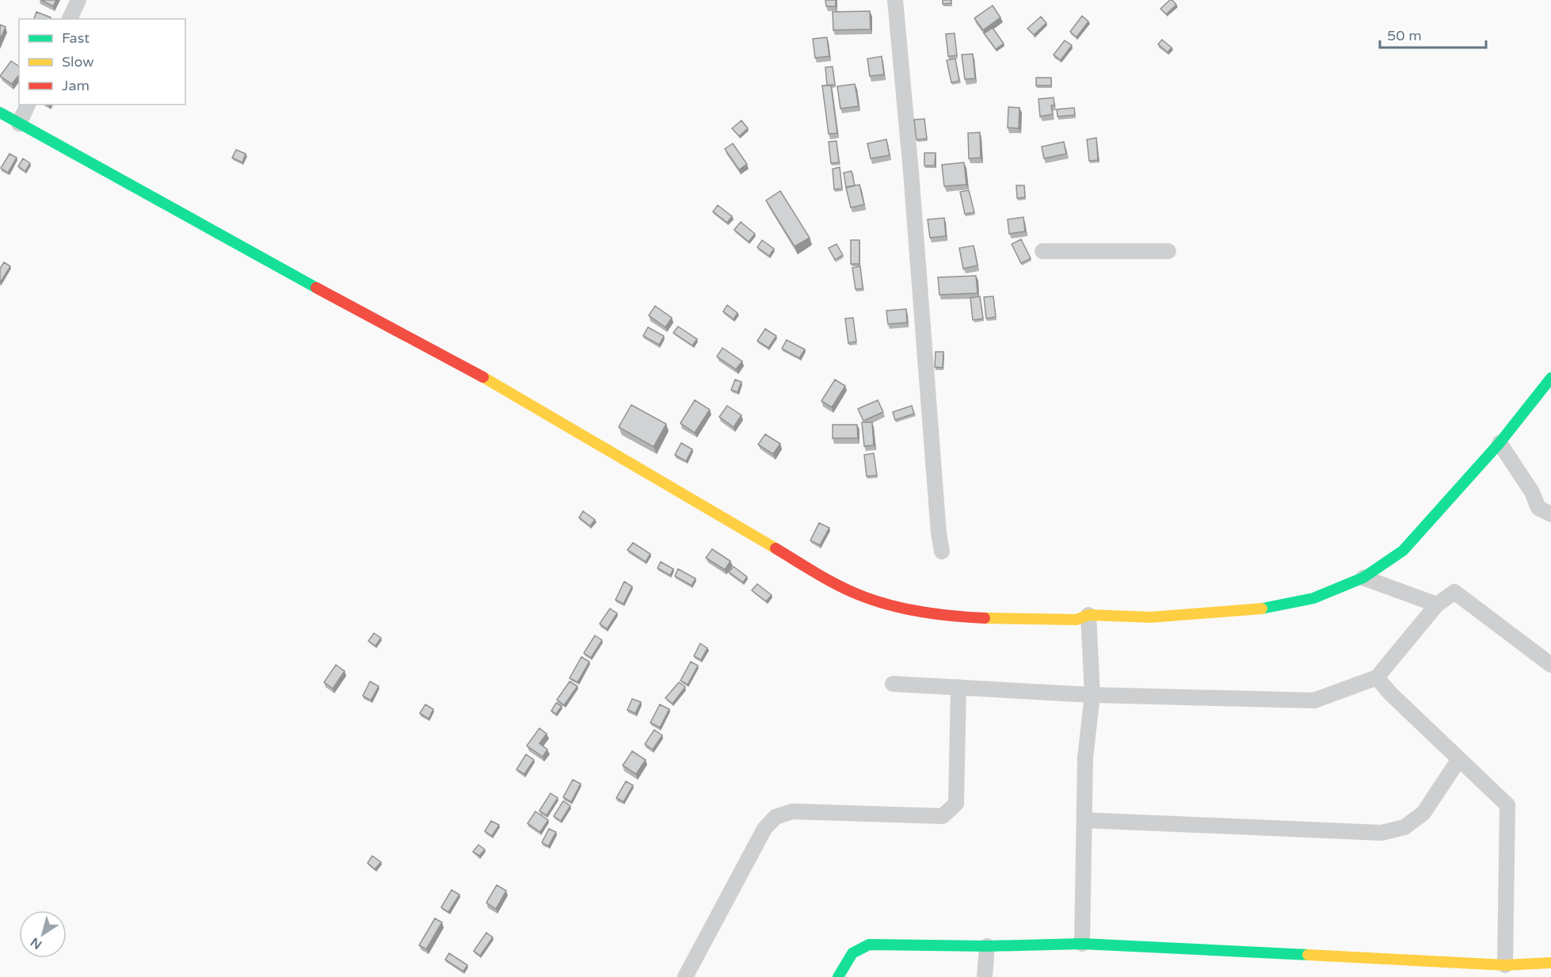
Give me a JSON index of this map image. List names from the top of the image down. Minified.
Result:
{"legend":["Fast","Slow","Jam"],"scale_bar":"50 m","north":"bottom left"}
